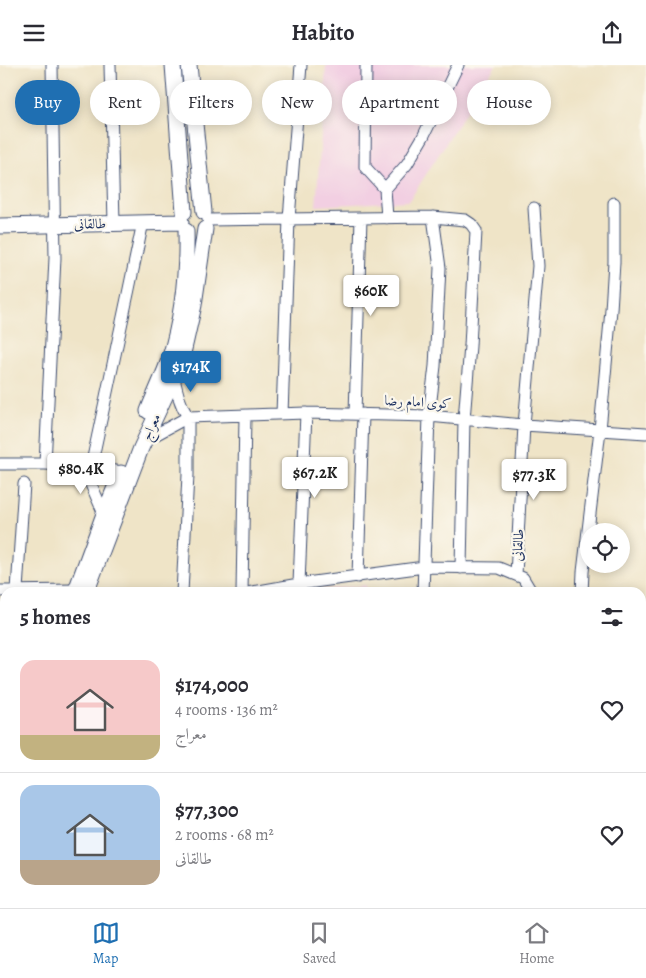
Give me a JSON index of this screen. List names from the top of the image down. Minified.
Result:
{"streets":{"main road":["طالقانی","معراج"],"street":["کوی امام رضا"]},"crossings":[["طالقانی","کوی امام رضا"],["طالقانی","معراج"]],"page":{"header":"Habito","chip":["Buy","Rent","Filters","New","Apartment","House"],"price":["$60K","$174K","$80.4K","$67.2K","$77.3K"],"heading":"5 homes","list":[{"name":"$174,000","note":"4 rooms · 136 m² · معراج"},{"name":"$77,300","note":"2 rooms · 68 m² · طالقانی"}],"tabs":["Map","Saved","Home"]}}
